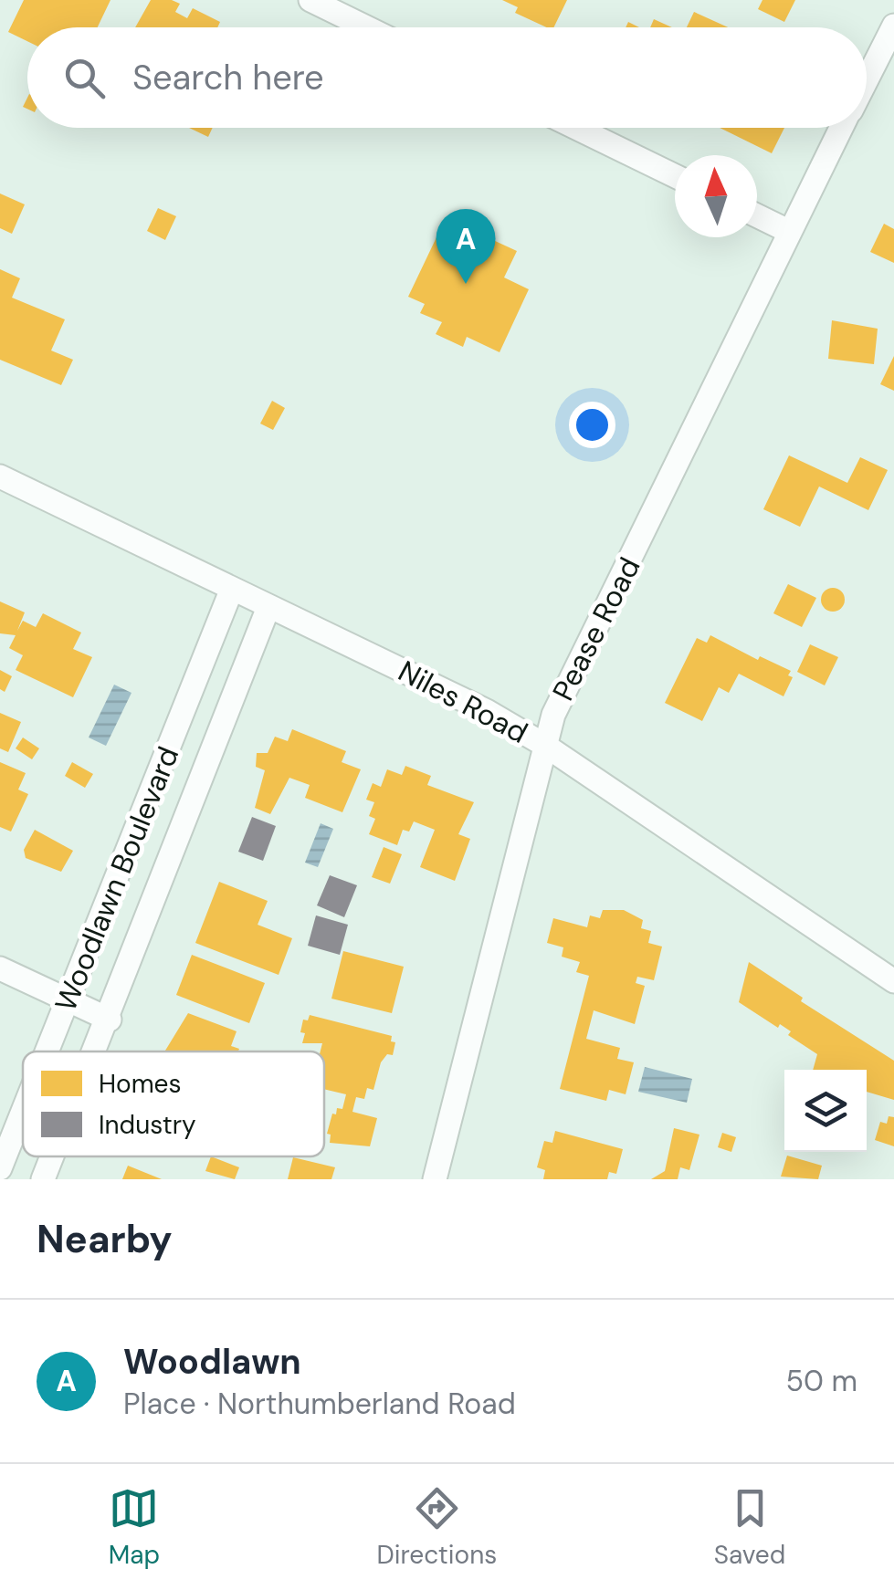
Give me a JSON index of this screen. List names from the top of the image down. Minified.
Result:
{"streets":{"street":["Pease Road","Niles Road","Woodlawn Boulevard"]},"crossings":[["Pease Road","Niles Road"],["Niles Road","Woodlawn Boulevard"]],"legend":["Homes","Industry"],"north":"top","page":{"search":"Search here","pins":"A","heading":"Nearby","list":[{"mark":"A","name":"Woodlawn","note":"Place · Northumberland Road","value":"50 m"}],"nav":["Map","Directions","Saved"]}}
